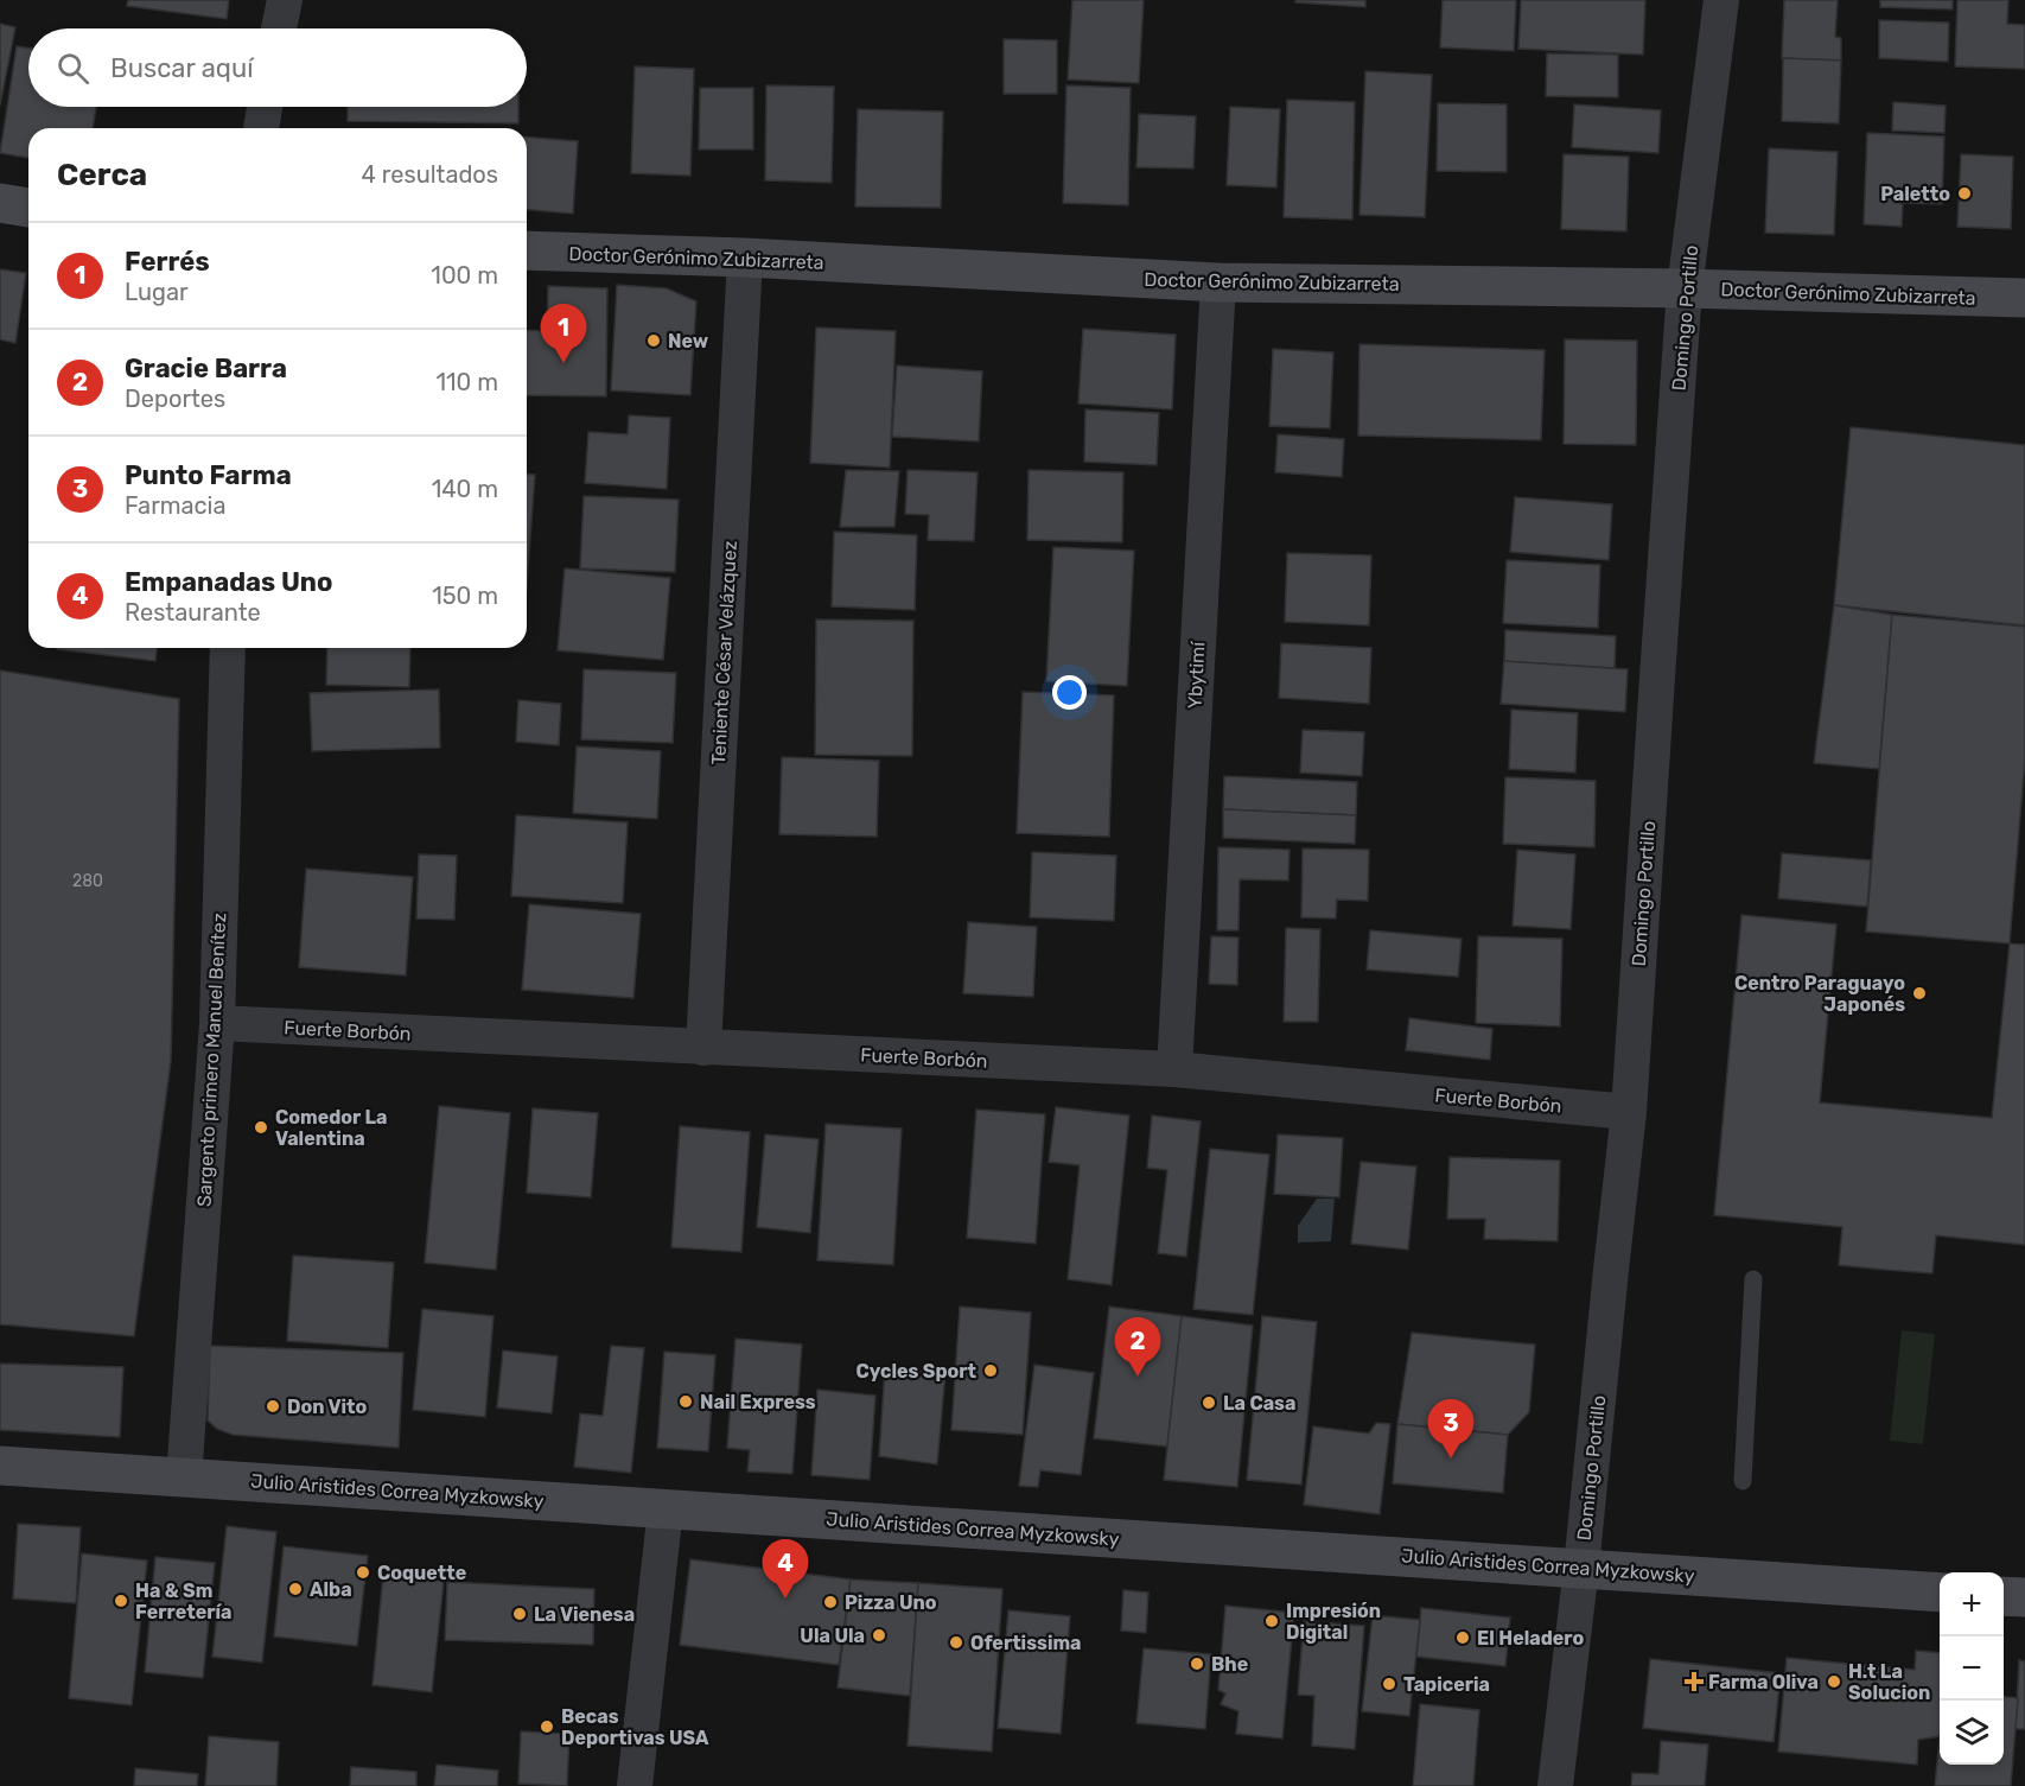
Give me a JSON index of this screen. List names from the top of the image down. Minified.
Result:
{"streets":{"main road":["Doctor Gerónimo Zubizarreta","Julio Aristides Correa Myzkowsky"],"street":["Domingo Portillo","Teniente César Velázquez","Ybytimí","Fuerte Borbón","Sargento primero Manuel Benítez"]},"crossings":[["Doctor Gerónimo Zubizarreta","Domingo Portillo"],["Doctor Gerónimo Zubizarreta","Teniente César Velázquez"],["Doctor Gerónimo Zubizarreta","Ybytimí"],["Domingo Portillo","Fuerte Borbón"],["Domingo Portillo","Julio Aristides Correa Myzkowsky"],["Teniente César Velázquez","Fuerte Borbón"],["Ybytimí","Fuerte Borbón"],["Fuerte Borbón","Sargento primero Manuel Benítez"],["Sargento primero Manuel Benítez","Julio Aristides Correa Myzkowsky"]],"places":{"other":["Paletto","New","Centro Paraguayo Japonés","Comedor La Valentina","Cycles Sport","Nail Express","La Casa","Don Vito","Coquette","Alba","Ha & Sm Ferretería","Pizza Uno","La Vienesa","Impresión Digital","Ula Ula","El Heladero","Ofertissima","Bhe","H.t La Solucion","Tapiceria","Becas Deportivas USA"],"health":["Farma Oliva"]},"house_numbers":["280"],"page":{"search":"Buscar aquí","heading":["Cerca","4 resultados"],"list":[{"mark":"1","name":"Ferrés","note":"Lugar","value":"100 m"},{"mark":"2","name":"Gracie Barra","note":"Deportes","value":"110 m"},{"mark":"3","name":"Punto Farma","note":"Farmacia","value":"140 m"},{"mark":"4","name":"Empanadas Uno","note":"Restaurante","value":"150 m"}],"pins":["1","2","3","4"],"map_buttons":["+","−"]}}
